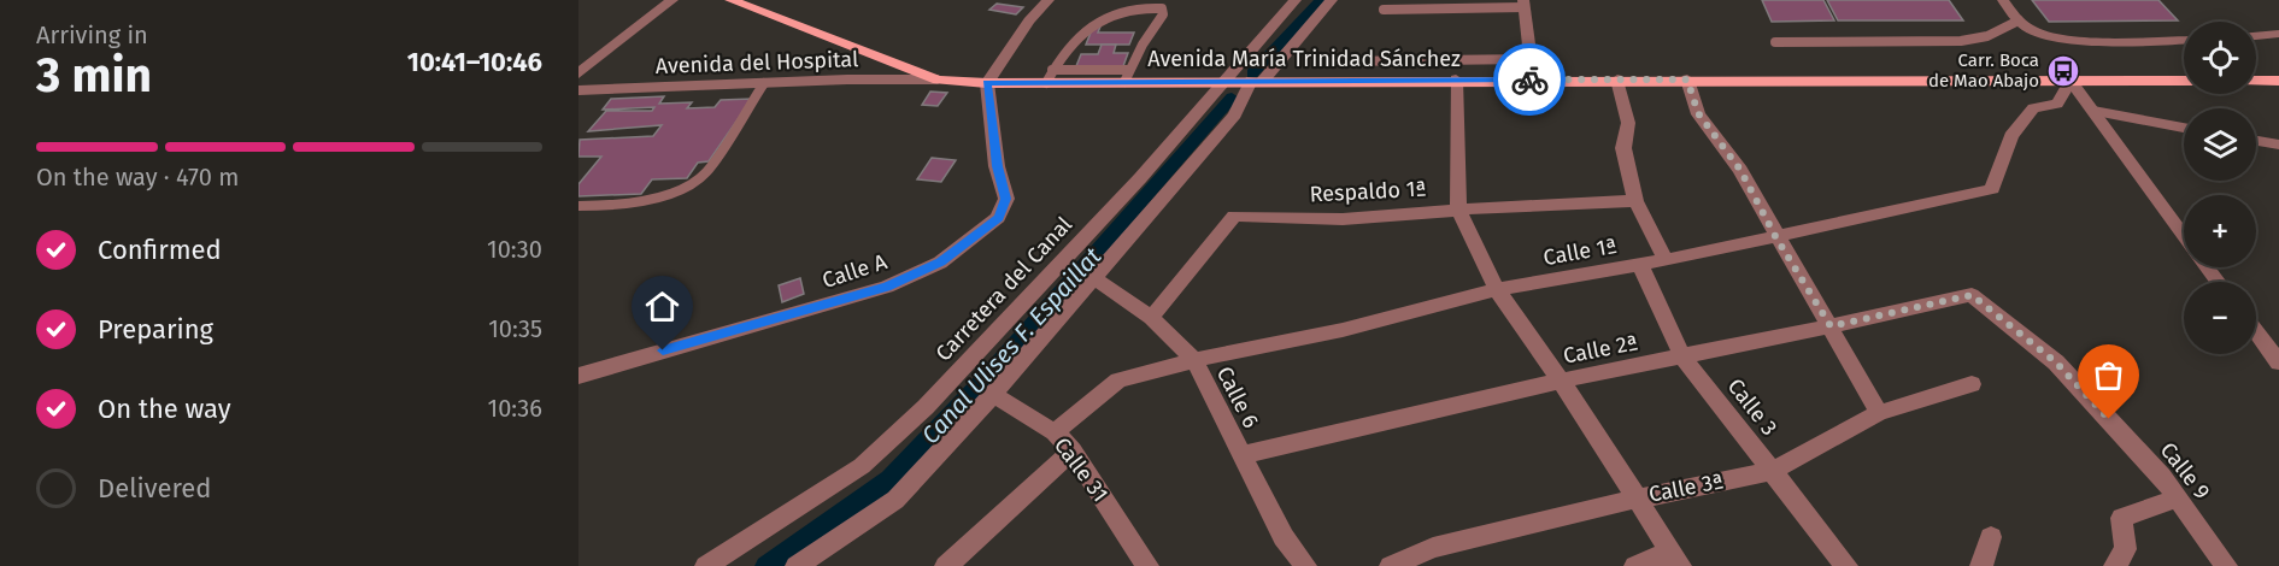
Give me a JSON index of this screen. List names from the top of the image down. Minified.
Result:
{"streets":{"main road":["Avenida María Trinidad Sánchez"],"street":["Avenida del Hospital","Respaldo 1ª","Calle 1ª","Calle A","Carretera del Canal","Calle 2ª","Calle 6","Calle 3","Calle 31","Calle 9","Calle 3ª"]},"crossings":[["Avenida María Trinidad Sánchez","Avenida del Hospital"],["Avenida María Trinidad Sánchez","Calle 1ª"],["Avenida María Trinidad Sánchez","Calle A"],["Avenida María Trinidad Sánchez","Carretera del Canal"],["Respaldo 1ª","Calle 6"],["Calle 1ª","Calle 6"],["Calle 1ª","Calle 3"],["Calle 1ª","Calle 31"],["Calle 2ª","Calle 6"],["Calle 2ª","Calle 3"],["Calle 2ª","Calle 9"],["Calle 3","Calle 3ª"]],"water":["Canal Ulises F. Espaillat"],"places":{"bus stop":["Carr. Boca de Mao Abajo"]},"page":{"heading":["3 min","Arriving in","10:41–10:46"],"map_buttons":["+","−"],"bar":"On the way · 470 m","list":[["Confirmed","10:30"],["Preparing","10:35"],["On the way","10:36"],"Delivered"]}}
